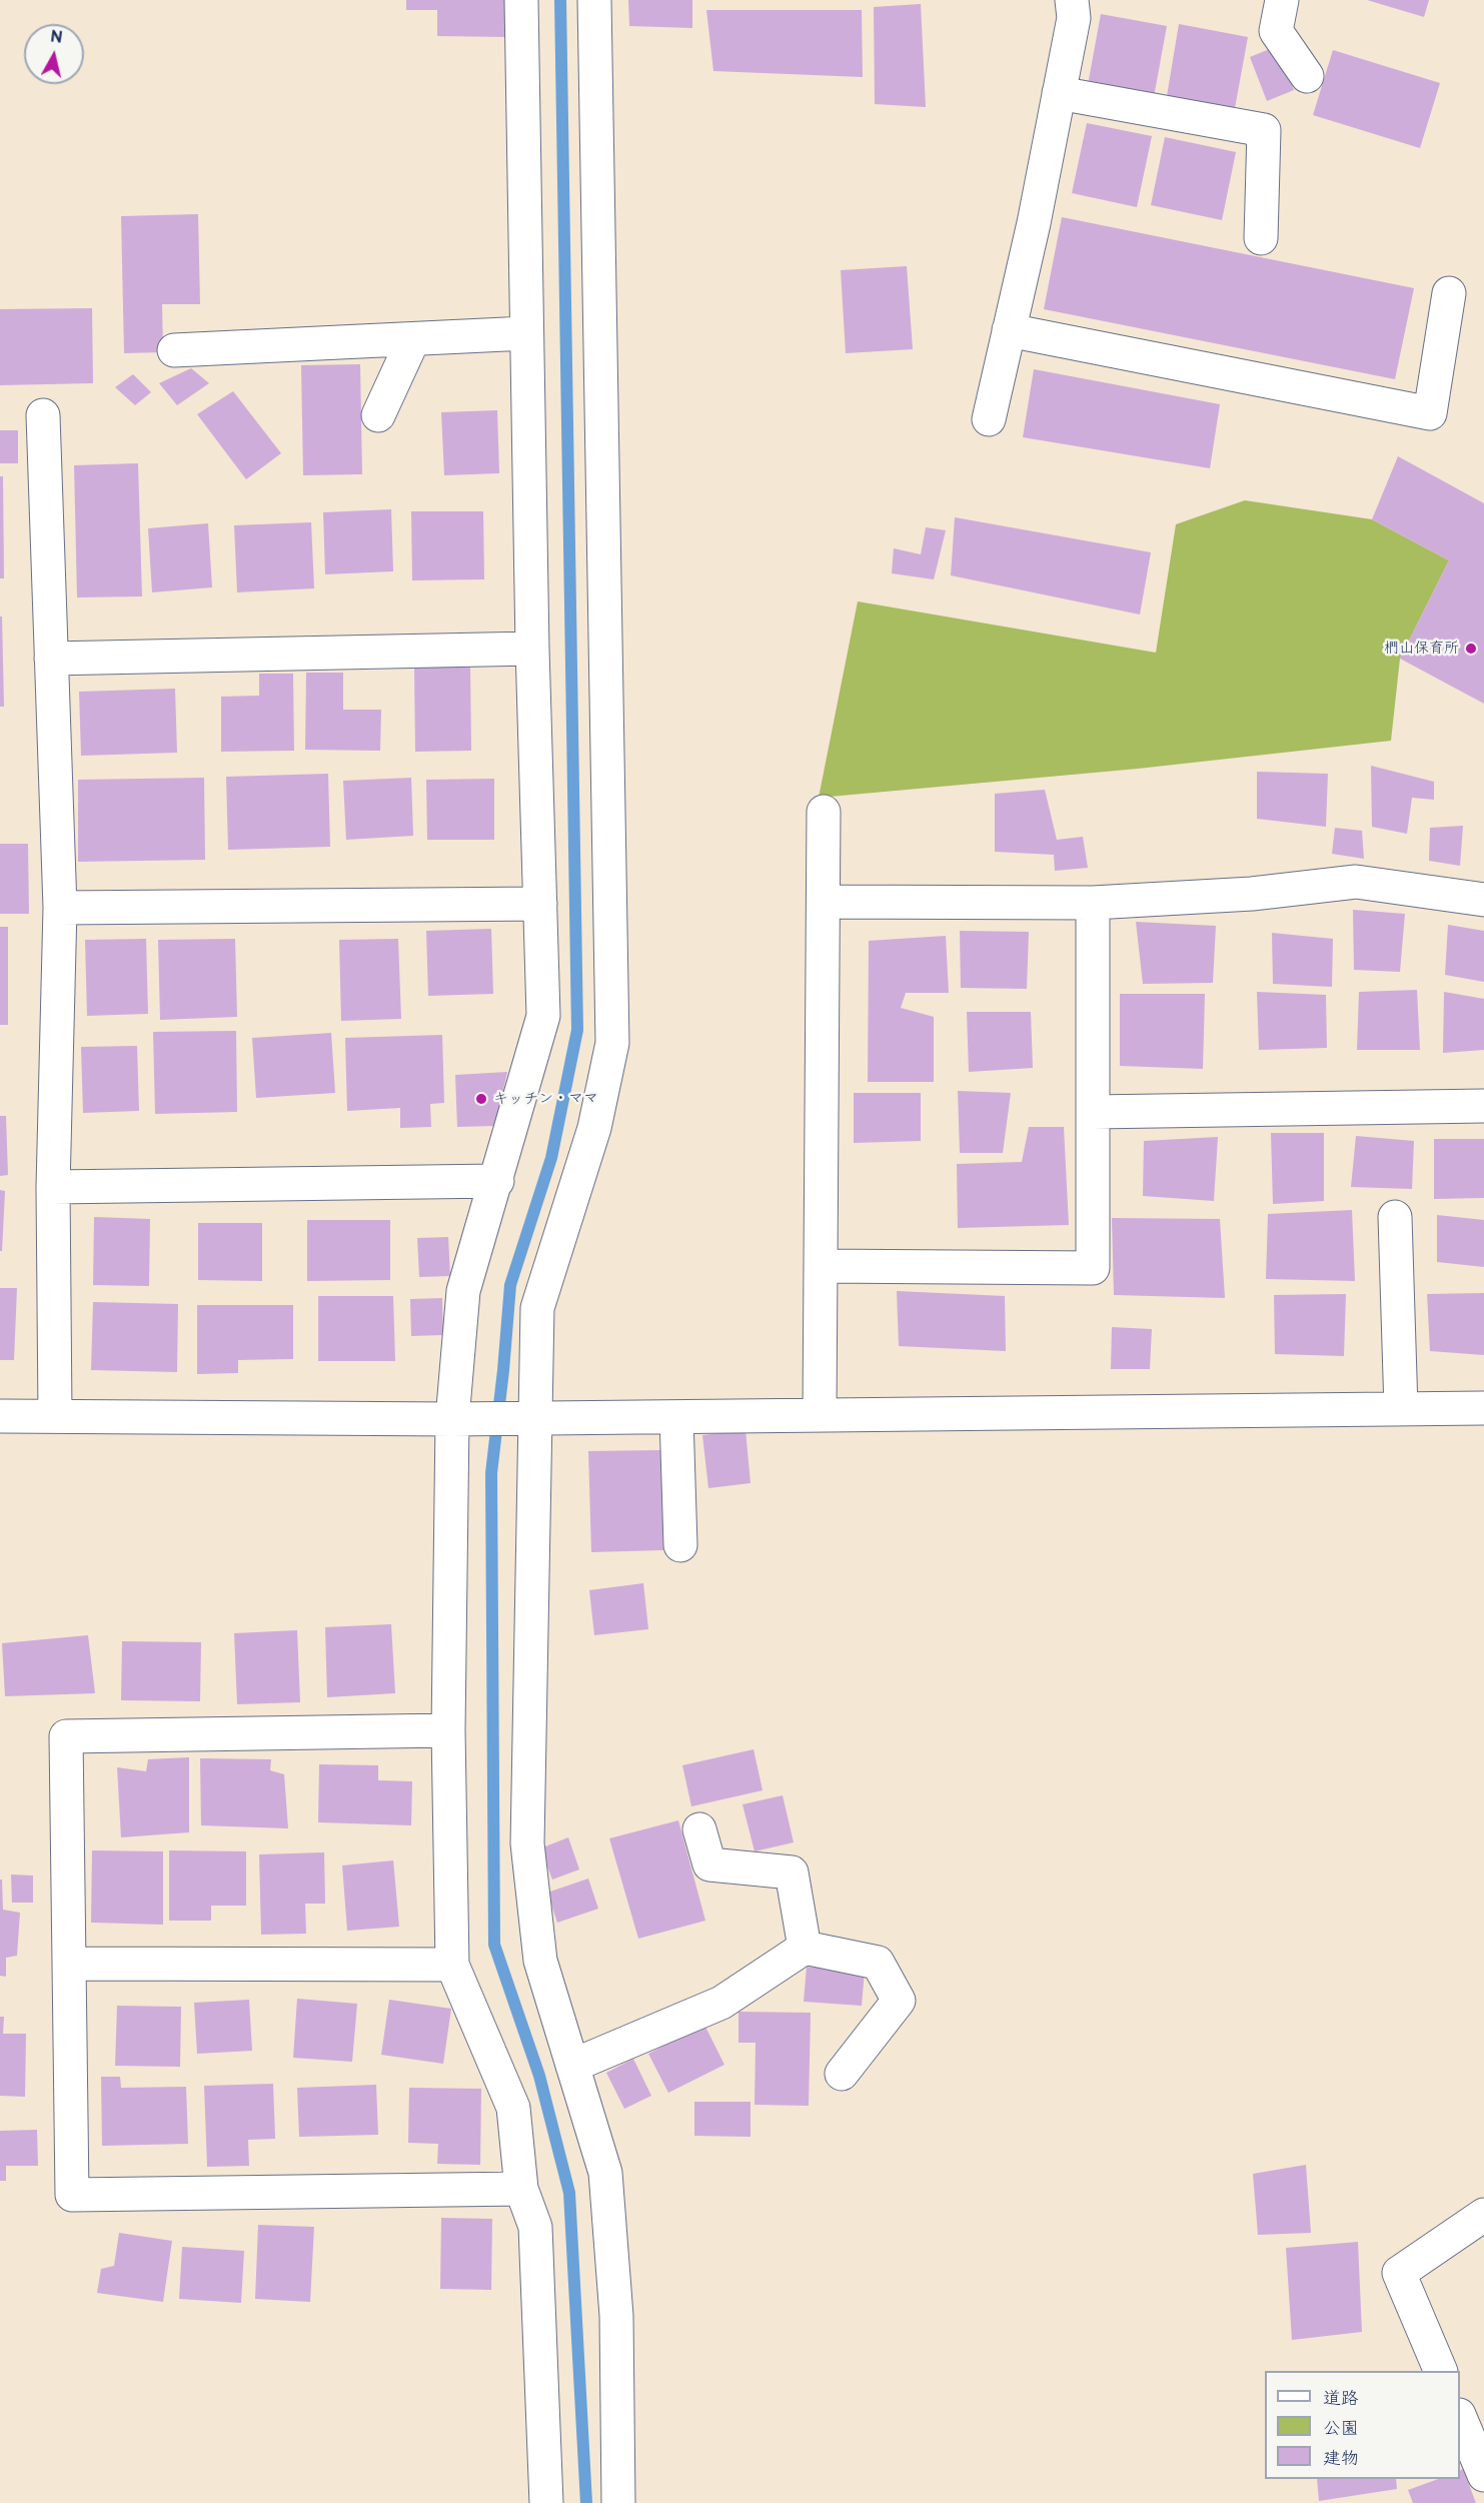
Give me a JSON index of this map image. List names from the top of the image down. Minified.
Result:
{"places":["椚山保育所","キッチン・ママ"],"legend":["道路","公園","建物"],"north":"top"}
